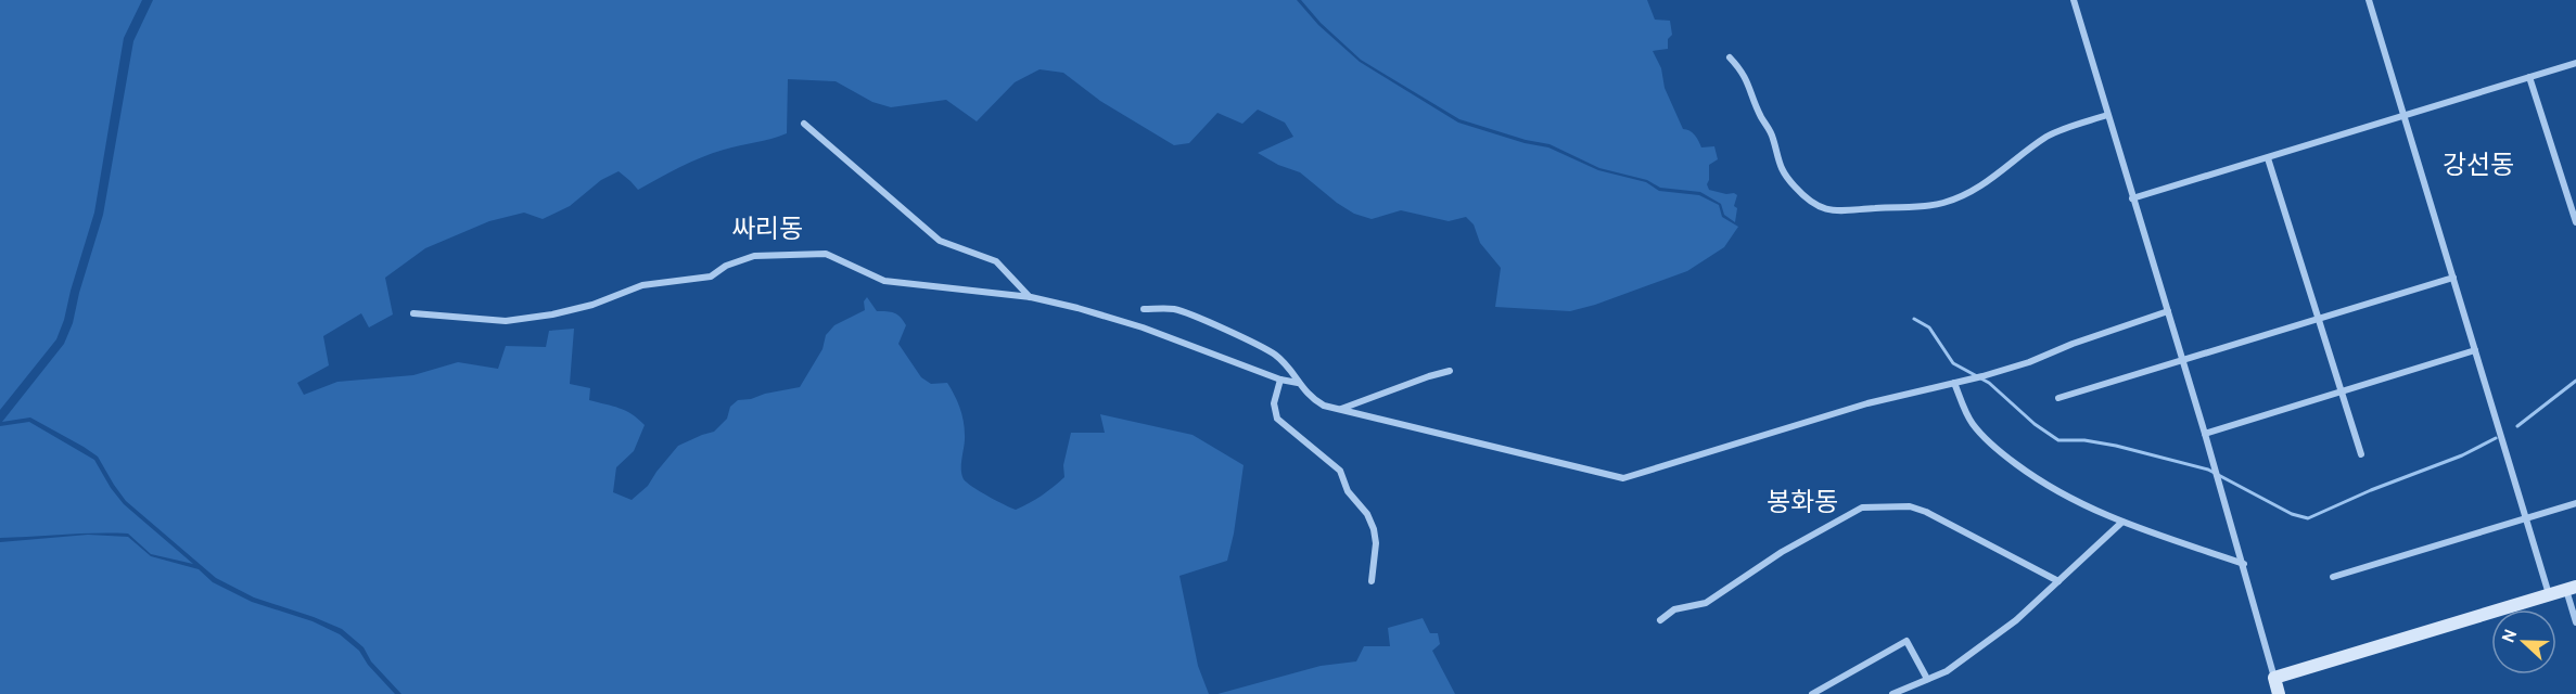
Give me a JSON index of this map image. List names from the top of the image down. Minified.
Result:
{"districts":["강선동","싸리동","봉화동"],"north":"left"}
